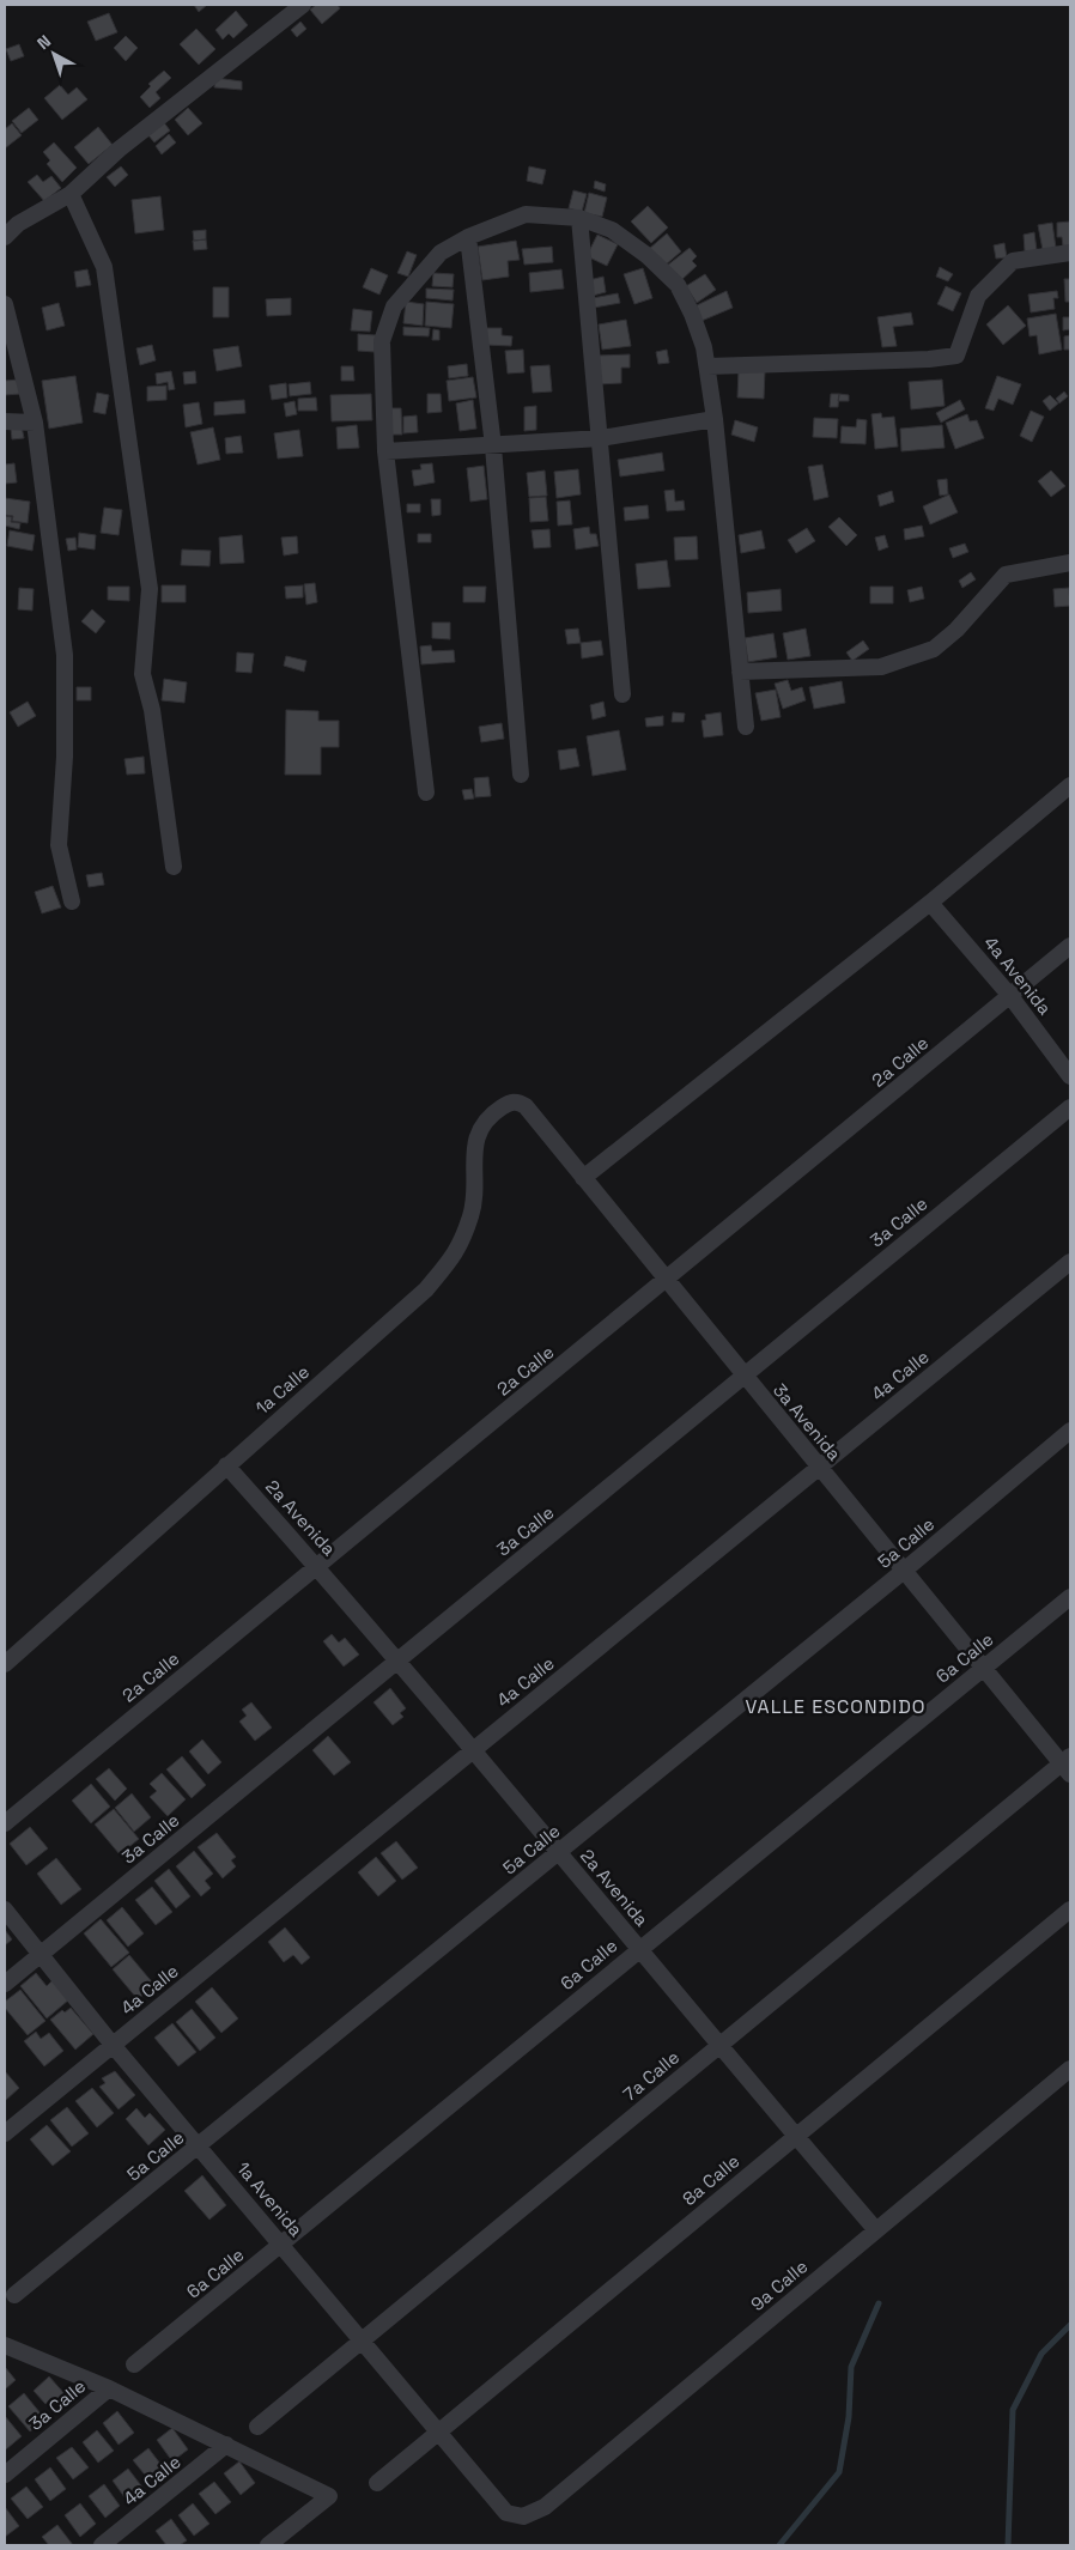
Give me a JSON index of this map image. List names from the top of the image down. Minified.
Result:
{"streets":{"street":["4a Avenida","2a Calle","3a Calle","4a Calle","1a Calle","3a Avenida","2a Avenida","5a Calle","6a Calle","7a Calle","8a Calle","1a Avenida","9a Calle"]},"crossings":[["4a Avenida","2a Calle"],["2a Calle","3a Avenida"],["2a Calle","2a Avenida"],["3a Calle","3a Avenida"],["3a Calle","2a Avenida"],["3a Calle","1a Avenida"],["4a Calle","3a Avenida"],["4a Calle","2a Avenida"],["4a Calle","1a Avenida"],["1a Calle","3a Avenida"],["1a Calle","2a Avenida"],["3a Avenida","5a Calle"],["3a Avenida","6a Calle"],["3a Avenida","7a Calle"],["2a Avenida","5a Calle"],["2a Avenida","6a Calle"],["2a Avenida","7a Calle"],["2a Avenida","8a Calle"],["2a Avenida","9a Calle"],["5a Calle","1a Avenida"],["6a Calle","1a Avenida"],["7a Calle","1a Avenida"],["8a Calle","1a Avenida"],["1a Avenida","9a Calle"]],"districts":["VALLE ESCONDIDO"],"north":"top left"}
